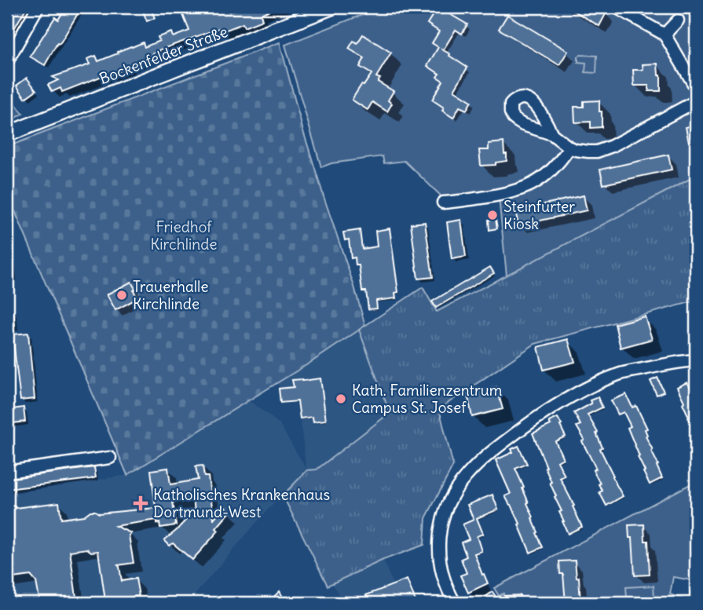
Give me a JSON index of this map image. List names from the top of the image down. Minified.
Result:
{"streets":{"main road":["Bockenfelder Straße"]},"parks":["Friedhof Kirchlinde"],"places":{"other":["Steinfurter Kiosk","Trauerhalle Kirchlinde","Kath. Familienzentrum Campus St. Josef"],"health":["Katholisches Krankenhaus Dortmund-West"]}}
